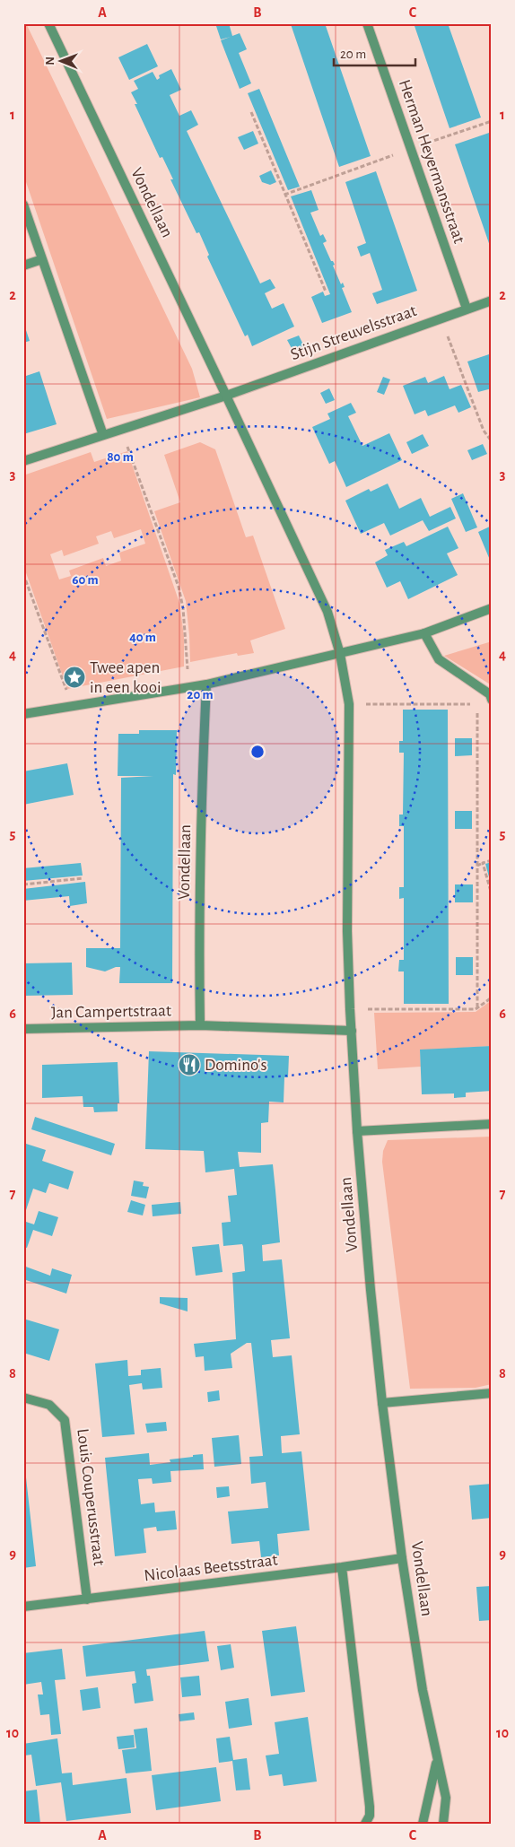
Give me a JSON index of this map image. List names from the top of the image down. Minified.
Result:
{"streets":{"street":["Herman Heyermansstraat","Vondellaan","Stijn Streuvelsstraat","Jan Campertstraat","Louis Couperusstraat","Nicolaas Beetsstraat"]},"crossings":[["Herman Heyermansstraat","Stijn Streuvelsstraat"],["Vondellaan","Stijn Streuvelsstraat"],["Vondellaan","Jan Campertstraat"],["Vondellaan","Nicolaas Beetsstraat"],["Louis Couperusstraat","Nicolaas Beetsstraat"]],"places":{"place":["Twee apen in een kooi"],"restaurant":["Domino's"]},"scale_bar":"20 m","north":"left","grid":{"columns":["A","B","C"],"rows":["1","2","3","4","5","6","7","8","9","10"]},"rings":["80 m","60 m","40 m","20 m"]}
